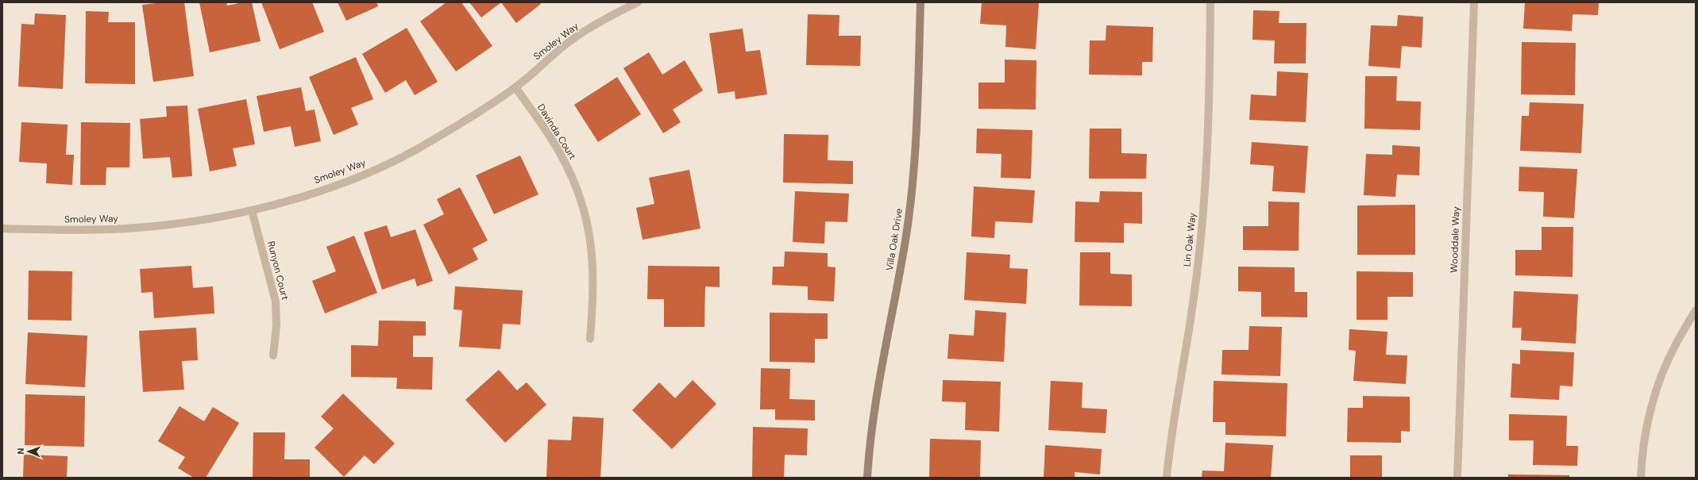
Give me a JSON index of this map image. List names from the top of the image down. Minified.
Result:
{"streets":{"street":["Smoley Way","Davinda Court","Villa Oak Drive","Lin Oak Way","Wooddale Way","Runyon Court"]},"crossings":[["Smoley Way","Davinda Court"],["Smoley Way","Runyon Court"]],"north":"left"}
